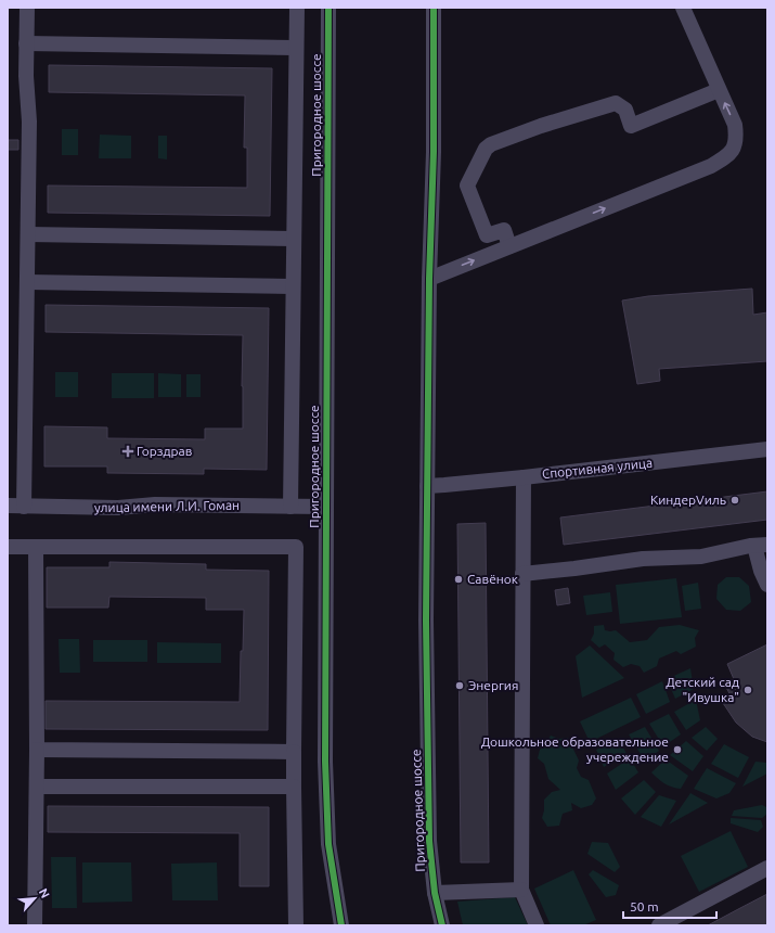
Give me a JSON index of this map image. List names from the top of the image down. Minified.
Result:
{"streets":{"street":["Пригородное шоссе","Спортивная улица","улица имени Л.И. Гоман"]},"crossings":[["Пригородное шоссе","Спортивная улица"],["Пригородное шоссе","улица имени Л.И. Гоман"]],"places":{"health":["Горздрав"],"other":["КиндерVиль","Савёнок","Энергия","Детский сад \"Ивушка\"","Дошкольное образовательное учереждение"]},"scale_bar":"50 m","north":"top right"}
